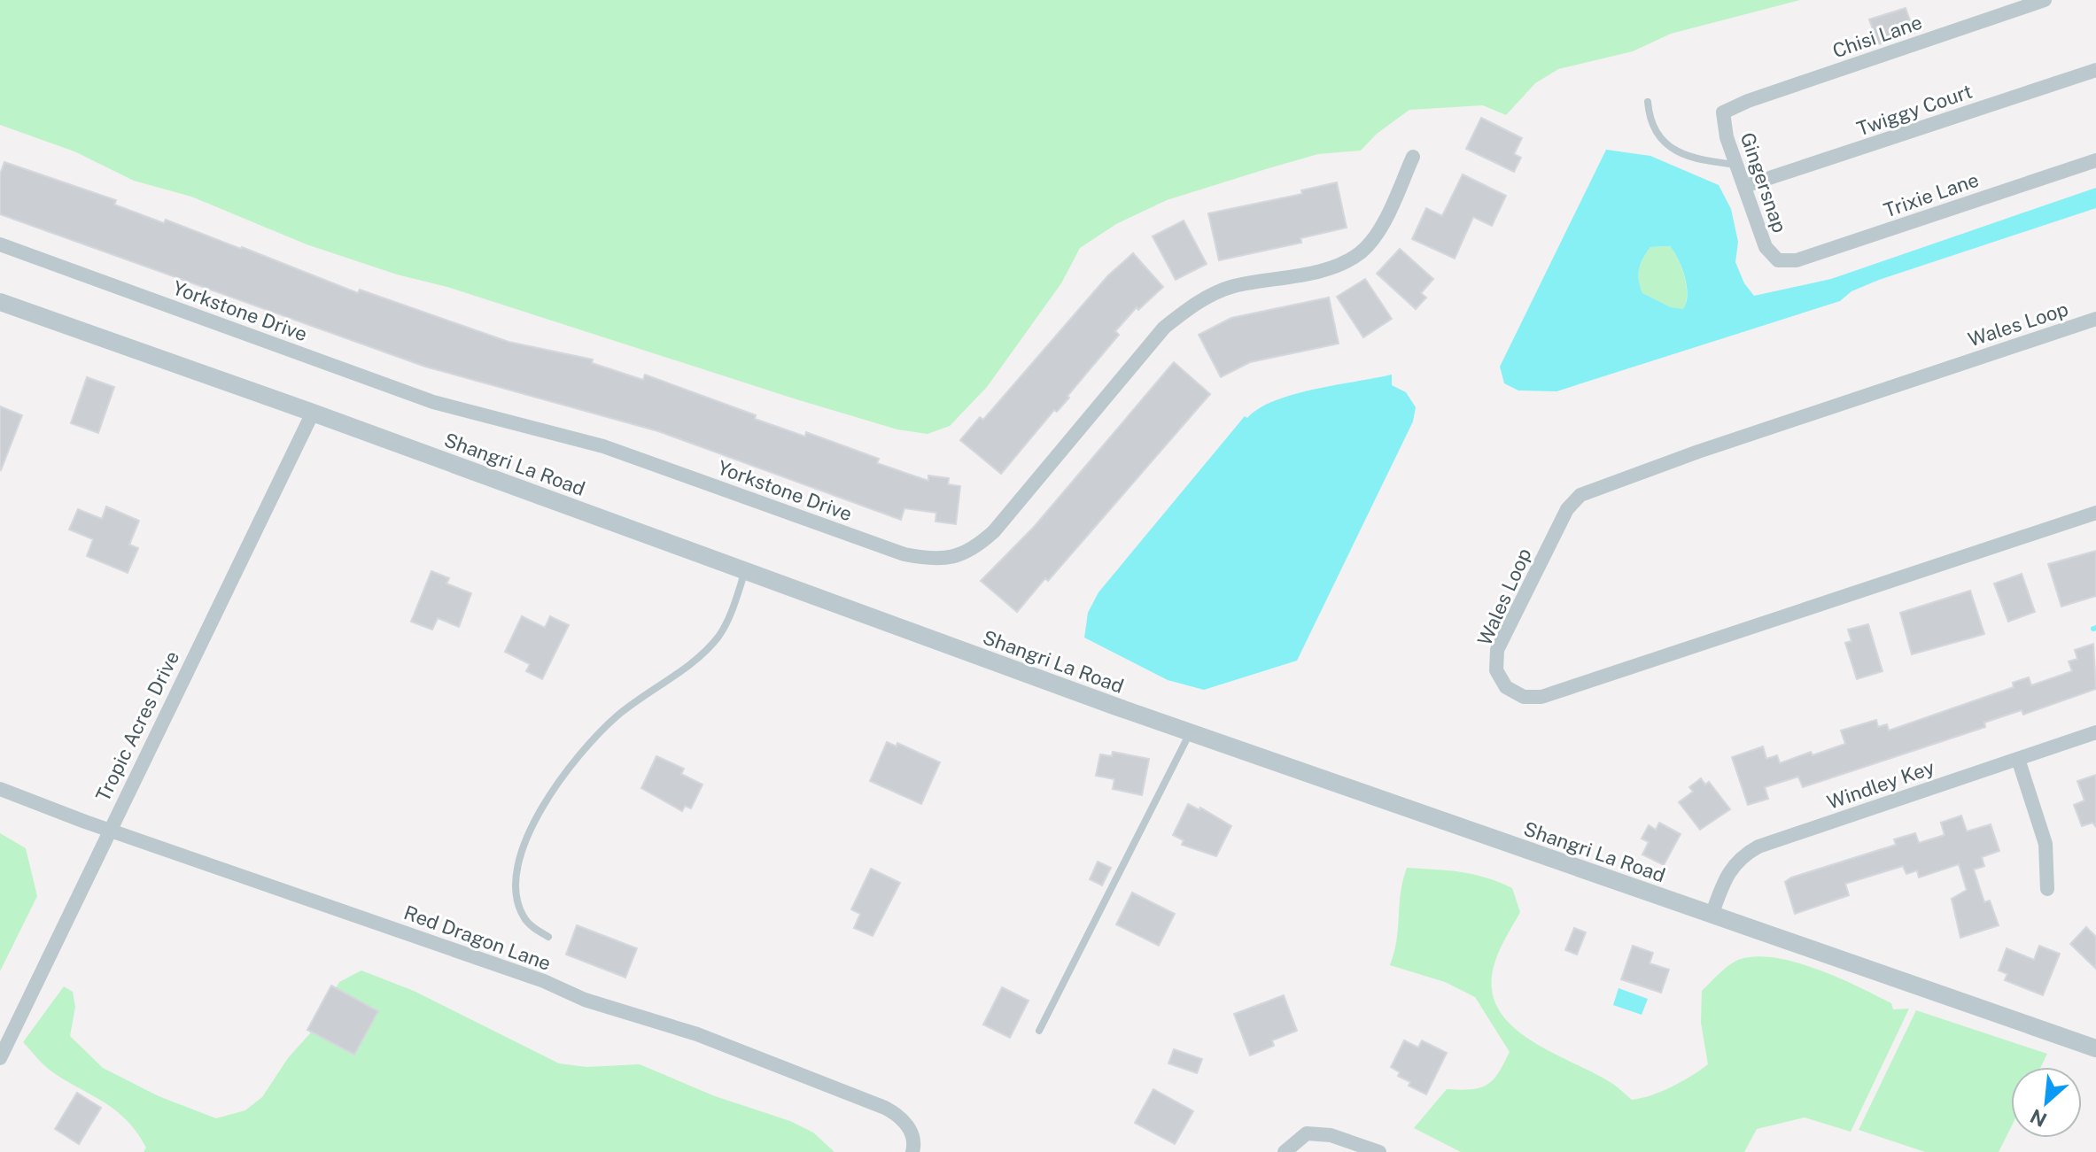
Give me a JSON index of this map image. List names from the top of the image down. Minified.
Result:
{"streets":{"street":["Chisi Lane","Twiggy Court","Gingersnap","Trixie Lane","Yorkstone Drive","Wales Loop","Shangri La Road","Tropic Acres Drive","Windley Key","Red Dragon Lane"]},"crossings":[["Chisi Lane","Gingersnap"],["Twiggy Court","Gingersnap"],["Gingersnap","Trixie Lane"],["Shangri La Road","Tropic Acres Drive"],["Shangri La Road","Windley Key"],["Tropic Acres Drive","Red Dragon Lane"]],"north":"bottom left"}
